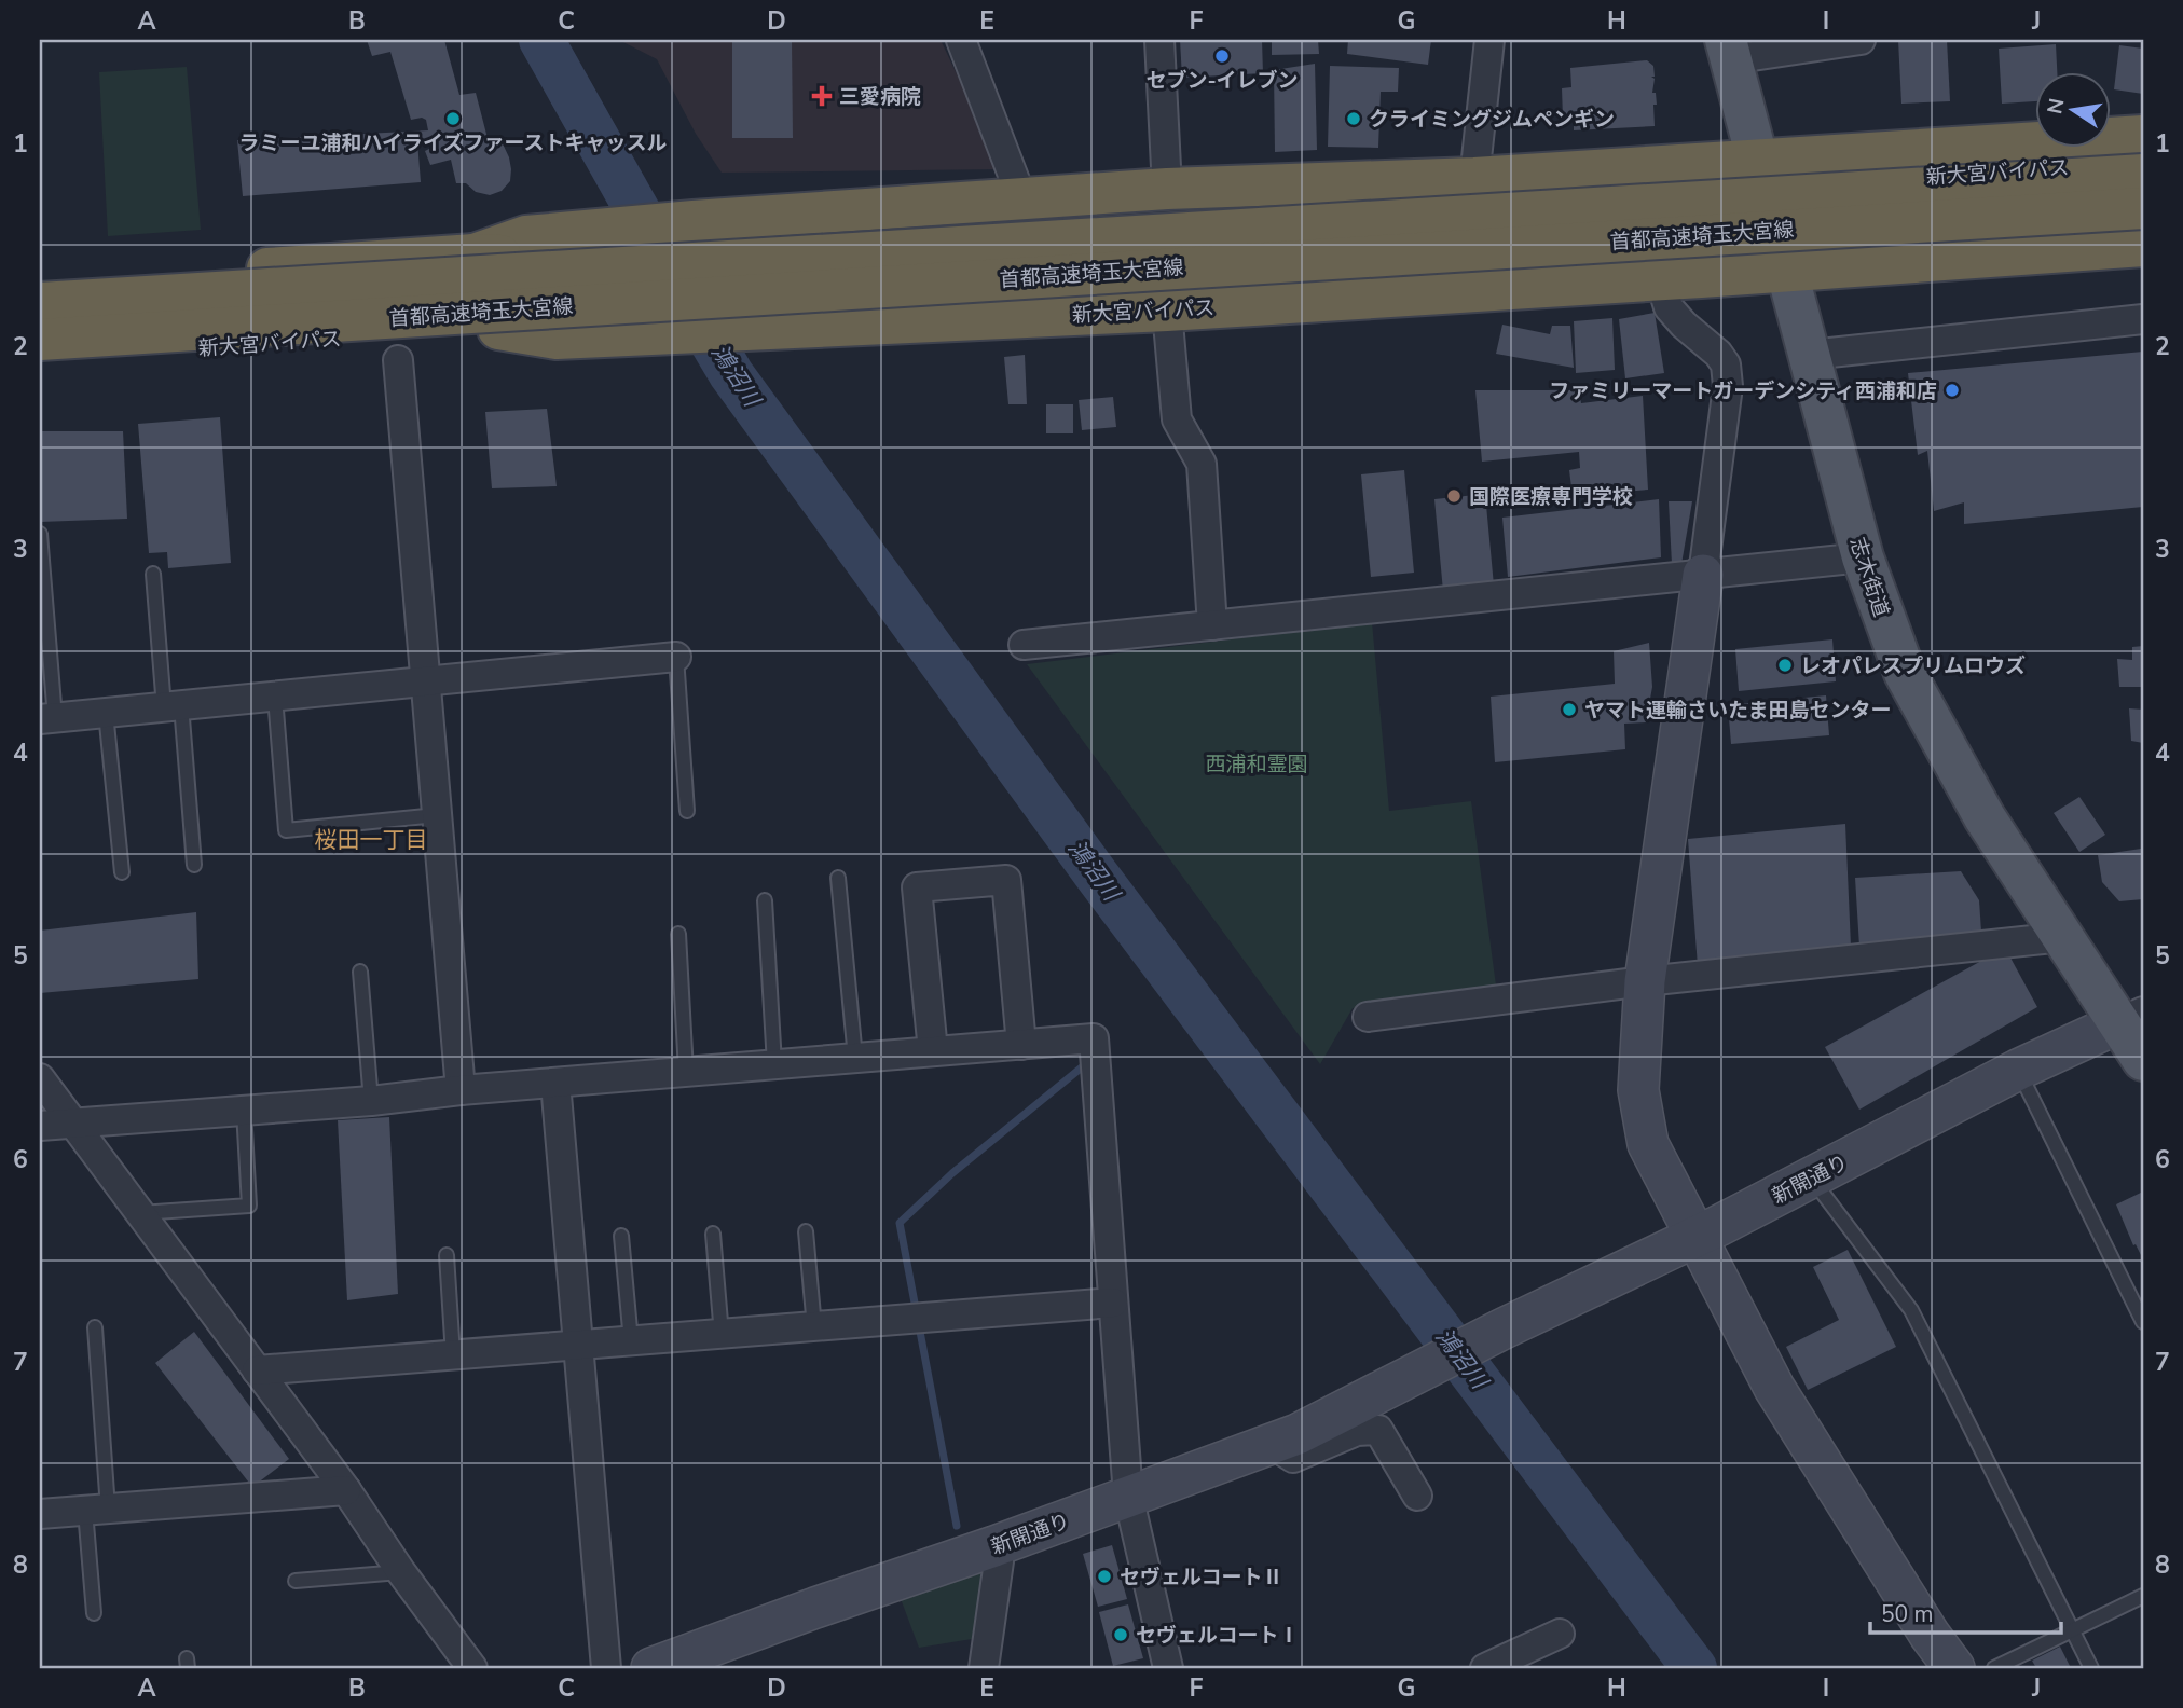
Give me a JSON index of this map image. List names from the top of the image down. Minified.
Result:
{"streets":{"highway":["新大宮バイパス","首都高速埼玉大宮線"],"main road":["志木街道"],"street":["新開通り"]},"crossings":[["新大宮バイパス","志木街道"],["志木街道","新開通り"]],"districts":["桜田一丁目"],"water":["鴻沼川"],"parks":["西浦和霊園"],"places":{"other":["セブン-イレブン","ラミーユ浦和ハイライズファーストキャッスル","クライミングジムペンギン","ファミリーマートガーデンシティ西浦和店","国際医療専門学校","レオパレスプリムロウズ","ヤマト運輸さいたま田島センター","セヴェルコートⅡ","セヴェルコートⅠ"],"health":["三愛病院"]},"scale_bar":"50 m","north":"left","grid":{"columns":["A","B","C","D","E","F","G","H","I","J"],"rows":["1","2","3","4","5","6","7","8"]}}
